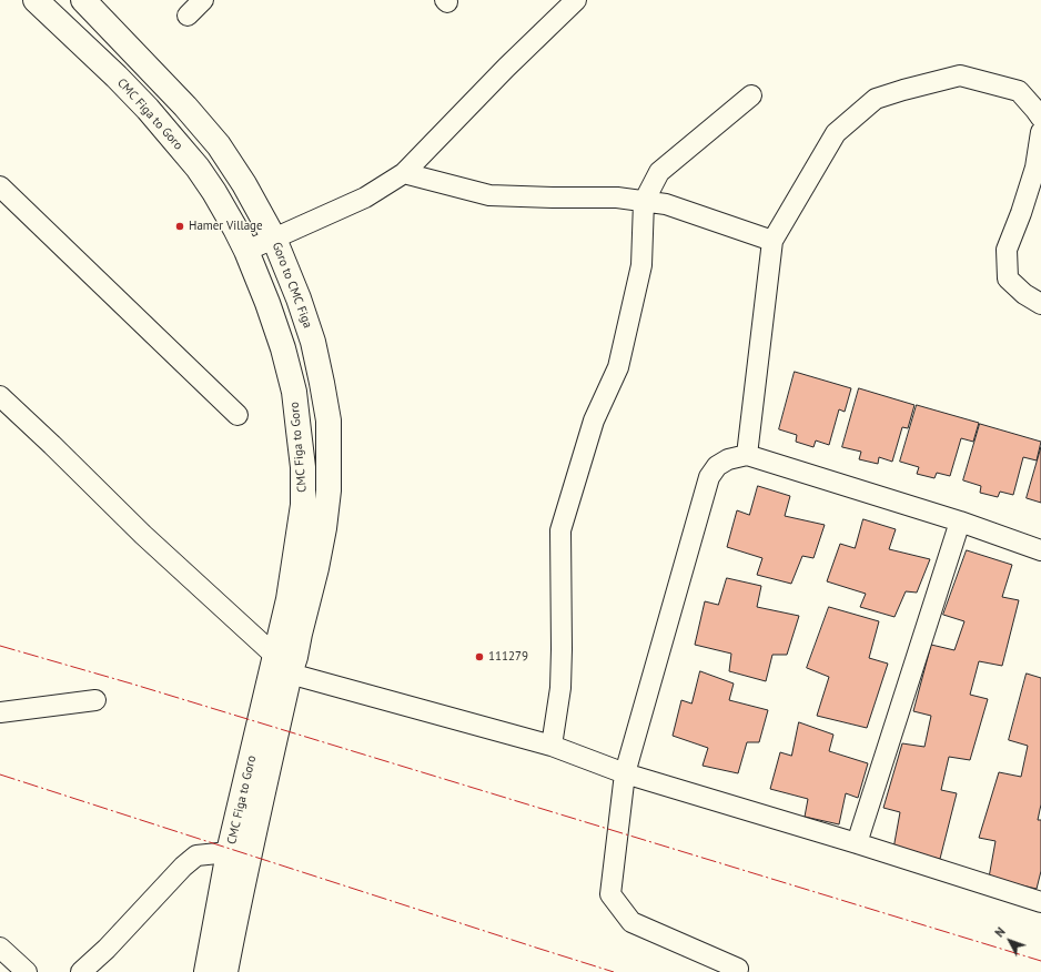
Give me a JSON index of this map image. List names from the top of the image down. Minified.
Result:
{"streets":{"main road":["CMC Figa to Goro","Goro to CMC Figa"]},"crossings":[["CMC Figa to Goro","Goro to CMC Figa"]],"places":["Hamer Village","111279"],"north":"top left"}
